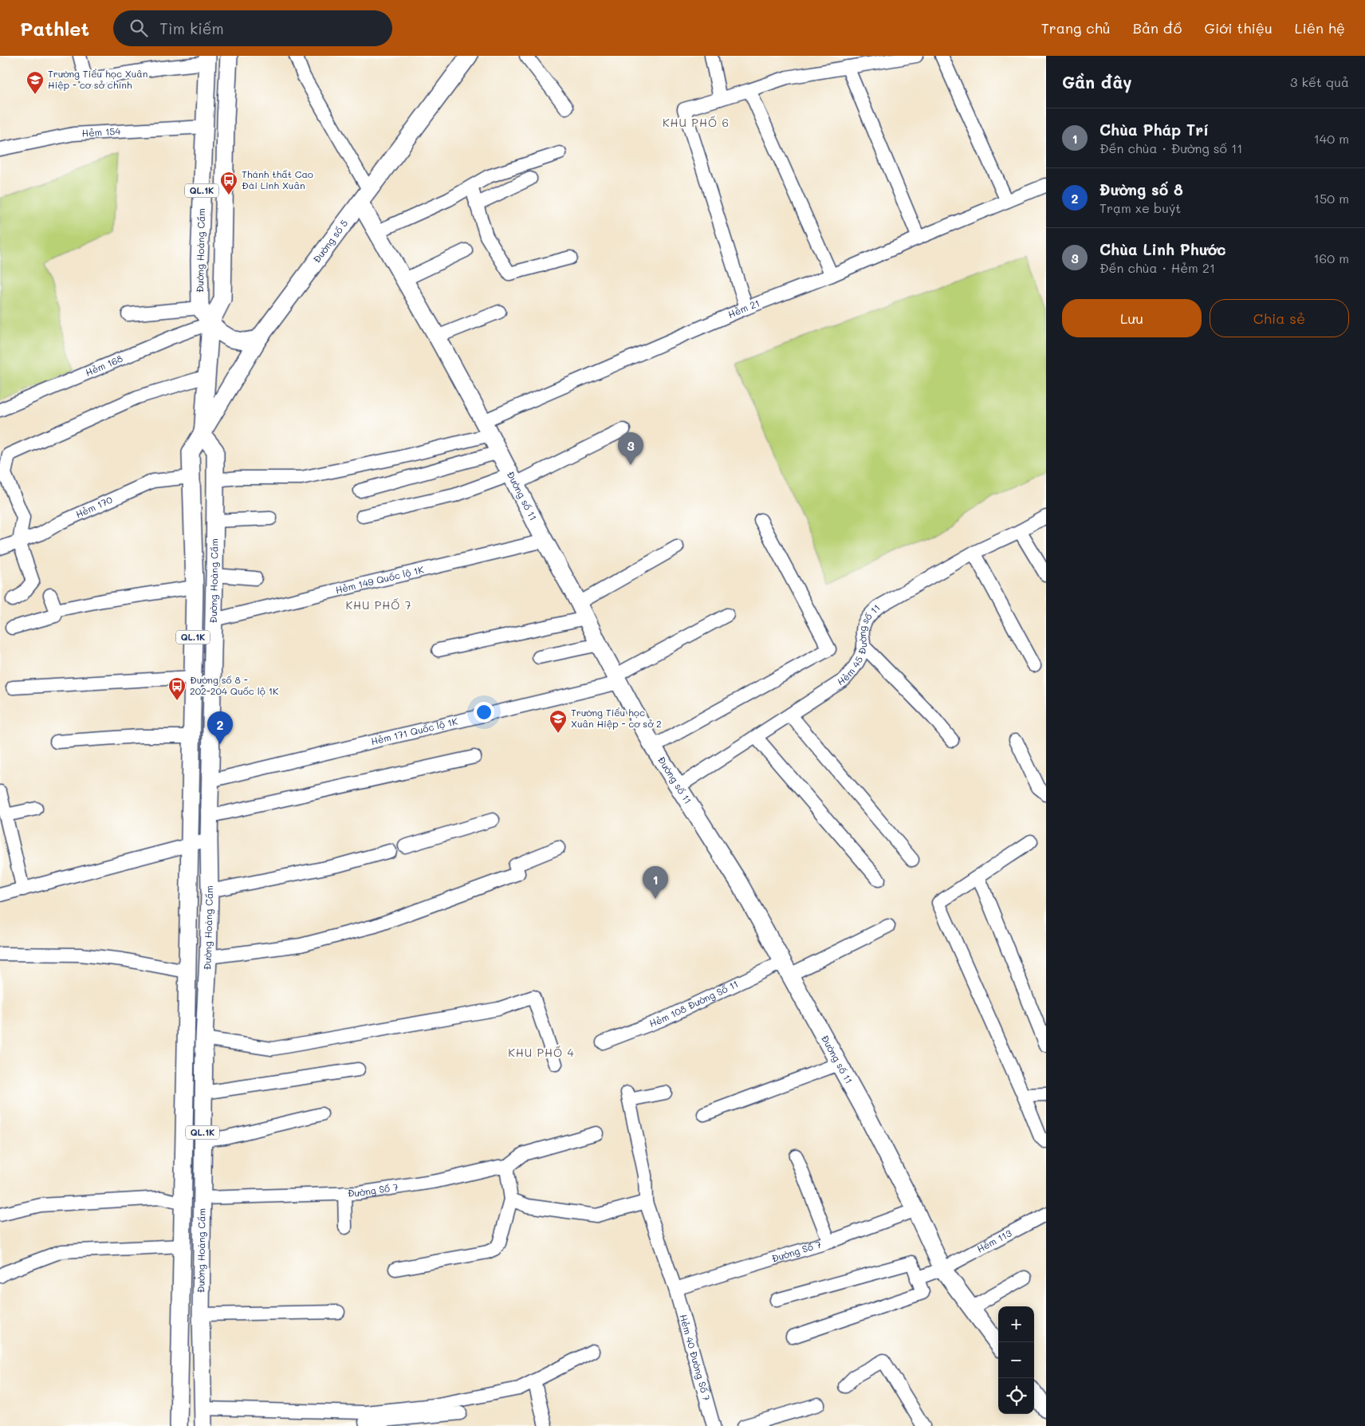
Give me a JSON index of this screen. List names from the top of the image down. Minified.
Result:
{"streets":{"main road":["QL.1K","Đường số 5","Đường Hoàng Cầm","Đường số 11"],"street":["Hẻm 154","Hẻm 21","Hẻm 168","Hẻm 170","Hẻm 149 Quốc lộ 1K","Hẻm 45 Đường số 11","Hẻm 171 Quốc lộ 1K","Hẻm 108 Đường Số 11","Đường Số 7","Hẻm 113","Hẻm 40 Đường Số 7"]},"crossings":[["Hẻm 154","Đường Hoàng Cầm"],["QL.1K","Đường số 5"],["QL.1K","Đường Hoàng Cầm"],["QL.1K","Hẻm 168"],["Đường số 5","Đường Hoàng Cầm"],["Đường số 5","Đường số 11"],["Đường Hoàng Cầm","Hẻm 21"],["Đường Hoàng Cầm","Hẻm 170"],["Đường Hoàng Cầm","Hẻm 149 Quốc lộ 1K"],["Đường Hoàng Cầm","Hẻm 171 Quốc lộ 1K"],["Đường Hoàng Cầm","Đường Số 7"],["Hẻm 21","Đường số 11"],["Đường số 11","Hẻm 149 Quốc lộ 1K"],["Đường số 11","Hẻm 45 Đường số 11"],["Đường số 11","Hẻm 171 Quốc lộ 1K"],["Đường số 11","Hẻm 108 Đường Số 11"],["Đường số 11","Đường Số 7"],["Đường số 11","Hẻm 113"],["Đường Số 7","Hẻm 40 Đường Số 7"]],"districts":["KHU PHỐ 6","KHU PHỐ 7","KHU PHỐ 4"],"places":{"school or university":["Trường Tiểu học Xuân Hiệp - cơ sở chính","Trường Tiểu học Xuân Hiệp - cơ sở 2"],"bus stop":["Thánh thất Cao Đài Linh Xuân","Đường số 8 - 202-204 Quốc lộ 1K"]},"page":{"header":"Pathlet","search":"Tìm kiếm","nav":["Trang chủ","Bản đồ","Giới thiệu","Liên hệ"],"heading":["Gần đây","3 kết quả"],"list":[{"mark":"1","name":"Chùa Pháp Trí","note":"Đền chùa · Đường số 11","value":"140 m"},{"mark":"2","name":"Đường số 8","note":"Trạm xe buýt","value":"150 m"},{"mark":"3","name":"Chùa Linh Phước","note":"Đền chùa · Hẻm 21","value":"160 m"}],"buttons":["Lưu","Chia sẻ"],"pins":["3","2","1"],"map_buttons":["+","−"]}}
